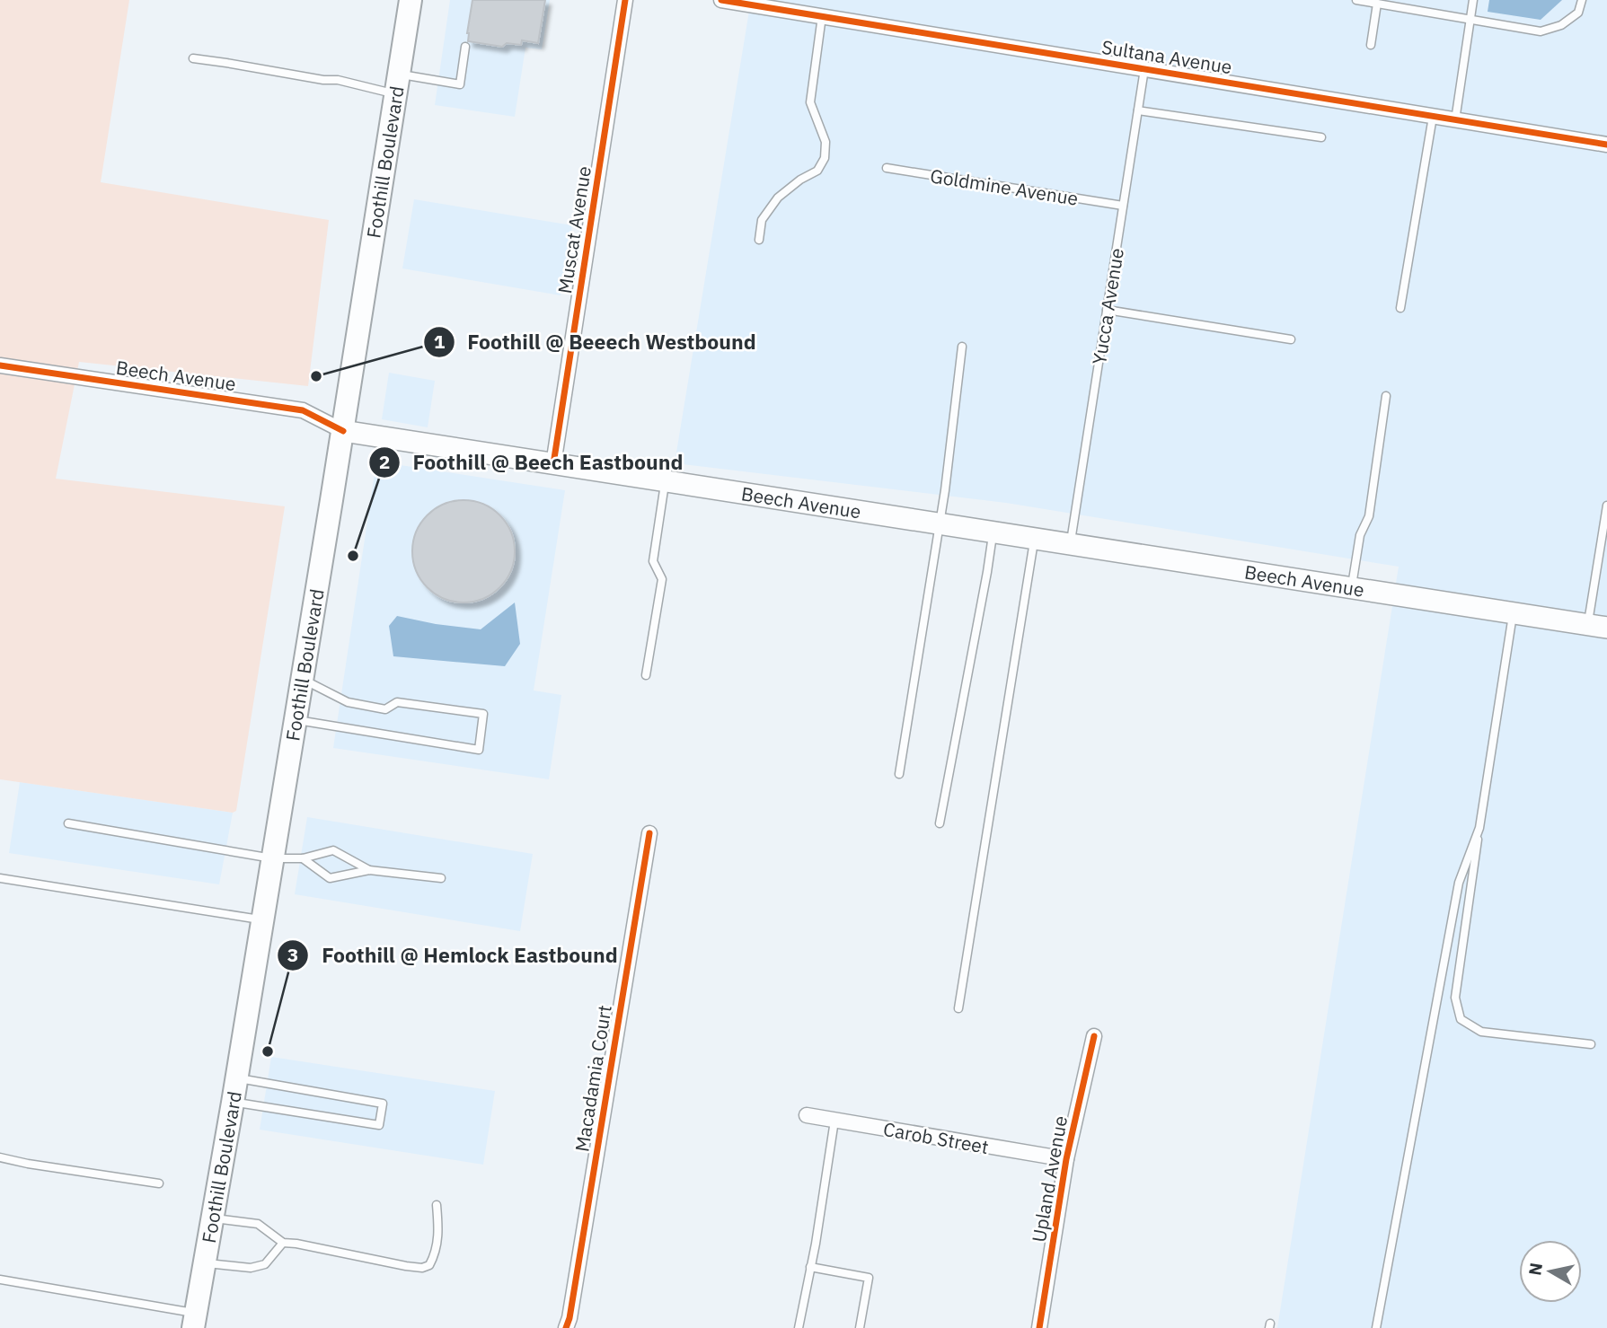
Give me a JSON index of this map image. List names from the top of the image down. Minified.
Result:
{"streets":{"main road":["Foothill Boulevard","Beech Avenue"],"street":["Sultana Avenue","Muscat Avenue","Macadamia Court","Carob Street","Upland Avenue"],"lane":["Goldmine Avenue","Yucca Avenue"]},"crossings":[["Sultana Avenue","Yucca Avenue"],["Foothill Boulevard","Beech Avenue"],["Goldmine Avenue","Yucca Avenue"],["Muscat Avenue","Beech Avenue"],["Yucca Avenue","Beech Avenue"],["Carob Street","Upland Avenue"]],"places":["Foothill @ Beeech Westbound","Foothill @ Beech Eastbound","Foothill @ Hemlock Eastbound"],"north":"left"}
